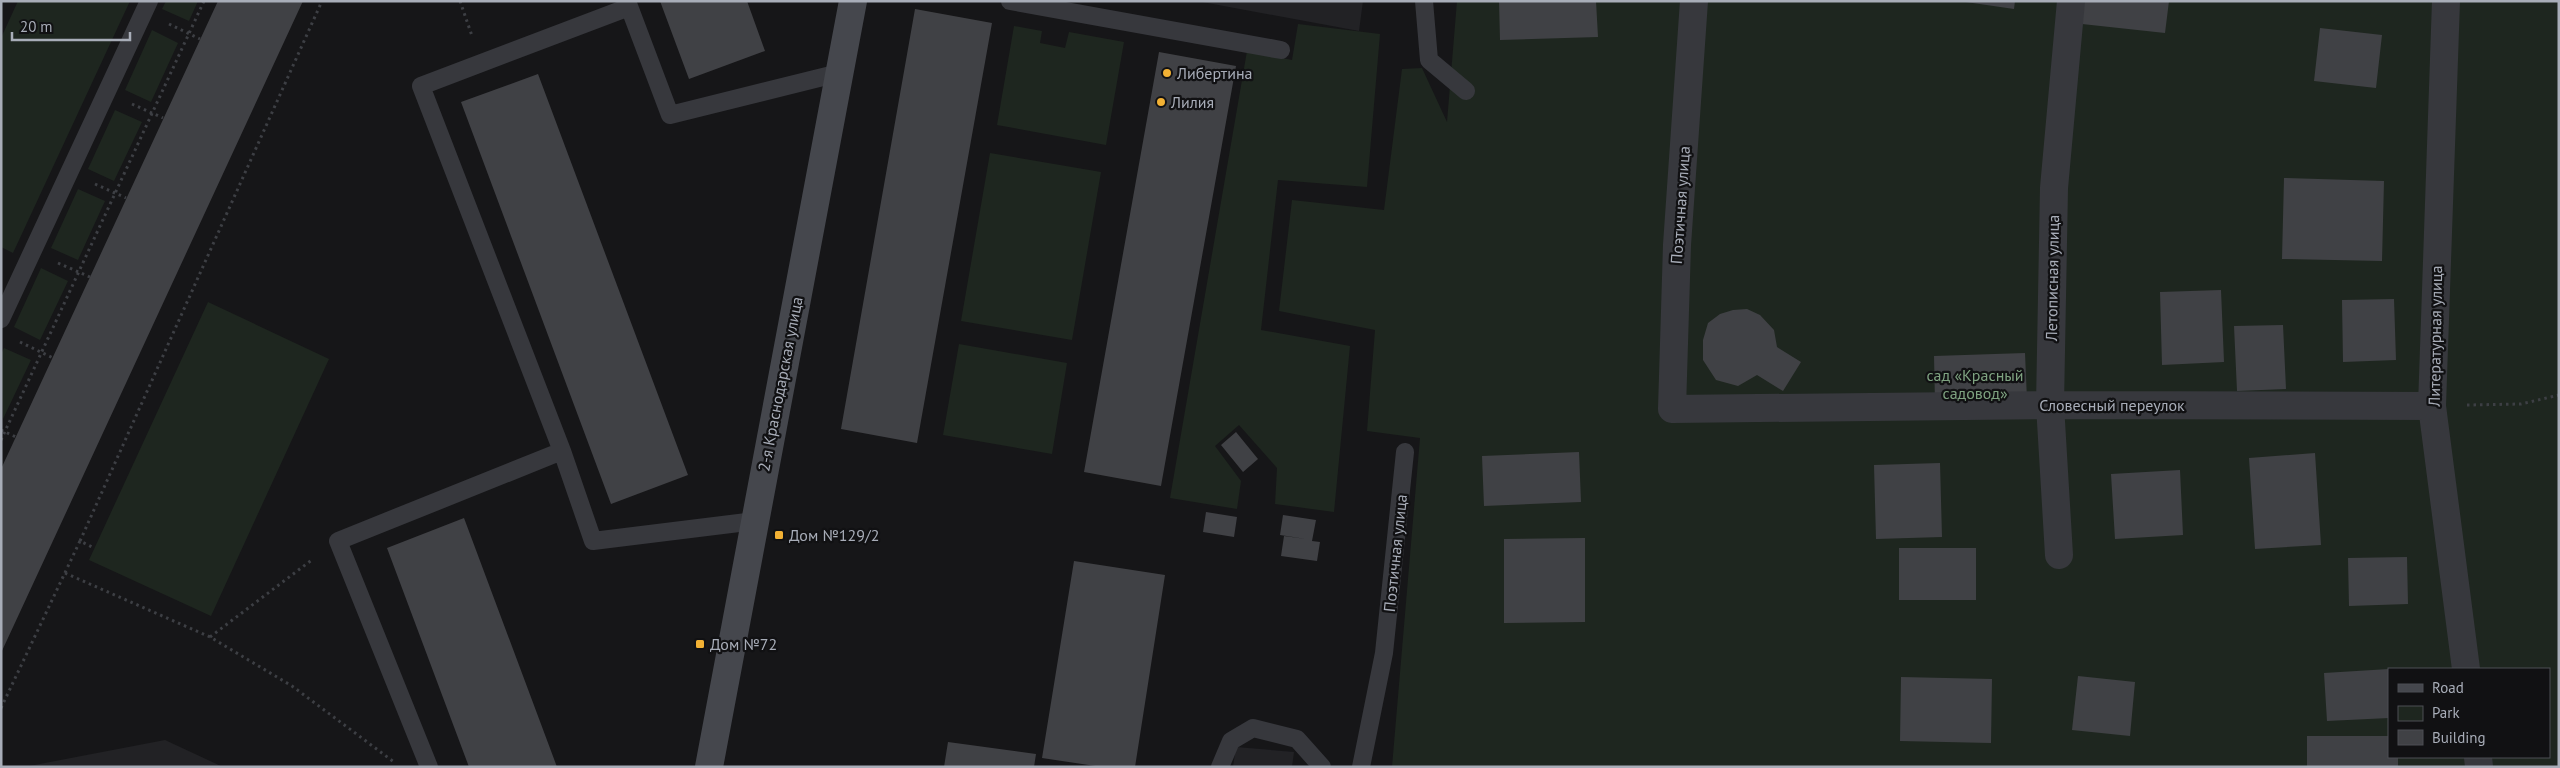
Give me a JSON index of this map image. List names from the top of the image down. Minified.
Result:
{"streets":{"street":["Поэтичная улица","Летописная улица","Литературная улица","2-я Краснодарская улица","Словесный переулок"]},"crossings":[["Поэтичная улица","Словесный переулок"],["Летописная улица","Словесный переулок"],["Литературная улица","Словесный переулок"]],"parks":["сад «Красный садовод»"],"places":{"other":["Либертина","Лилия"],"transit":["Дом №129/2","Дом №72"]},"legend":["Road","Park","Building"],"scale_bar":"20 m"}
